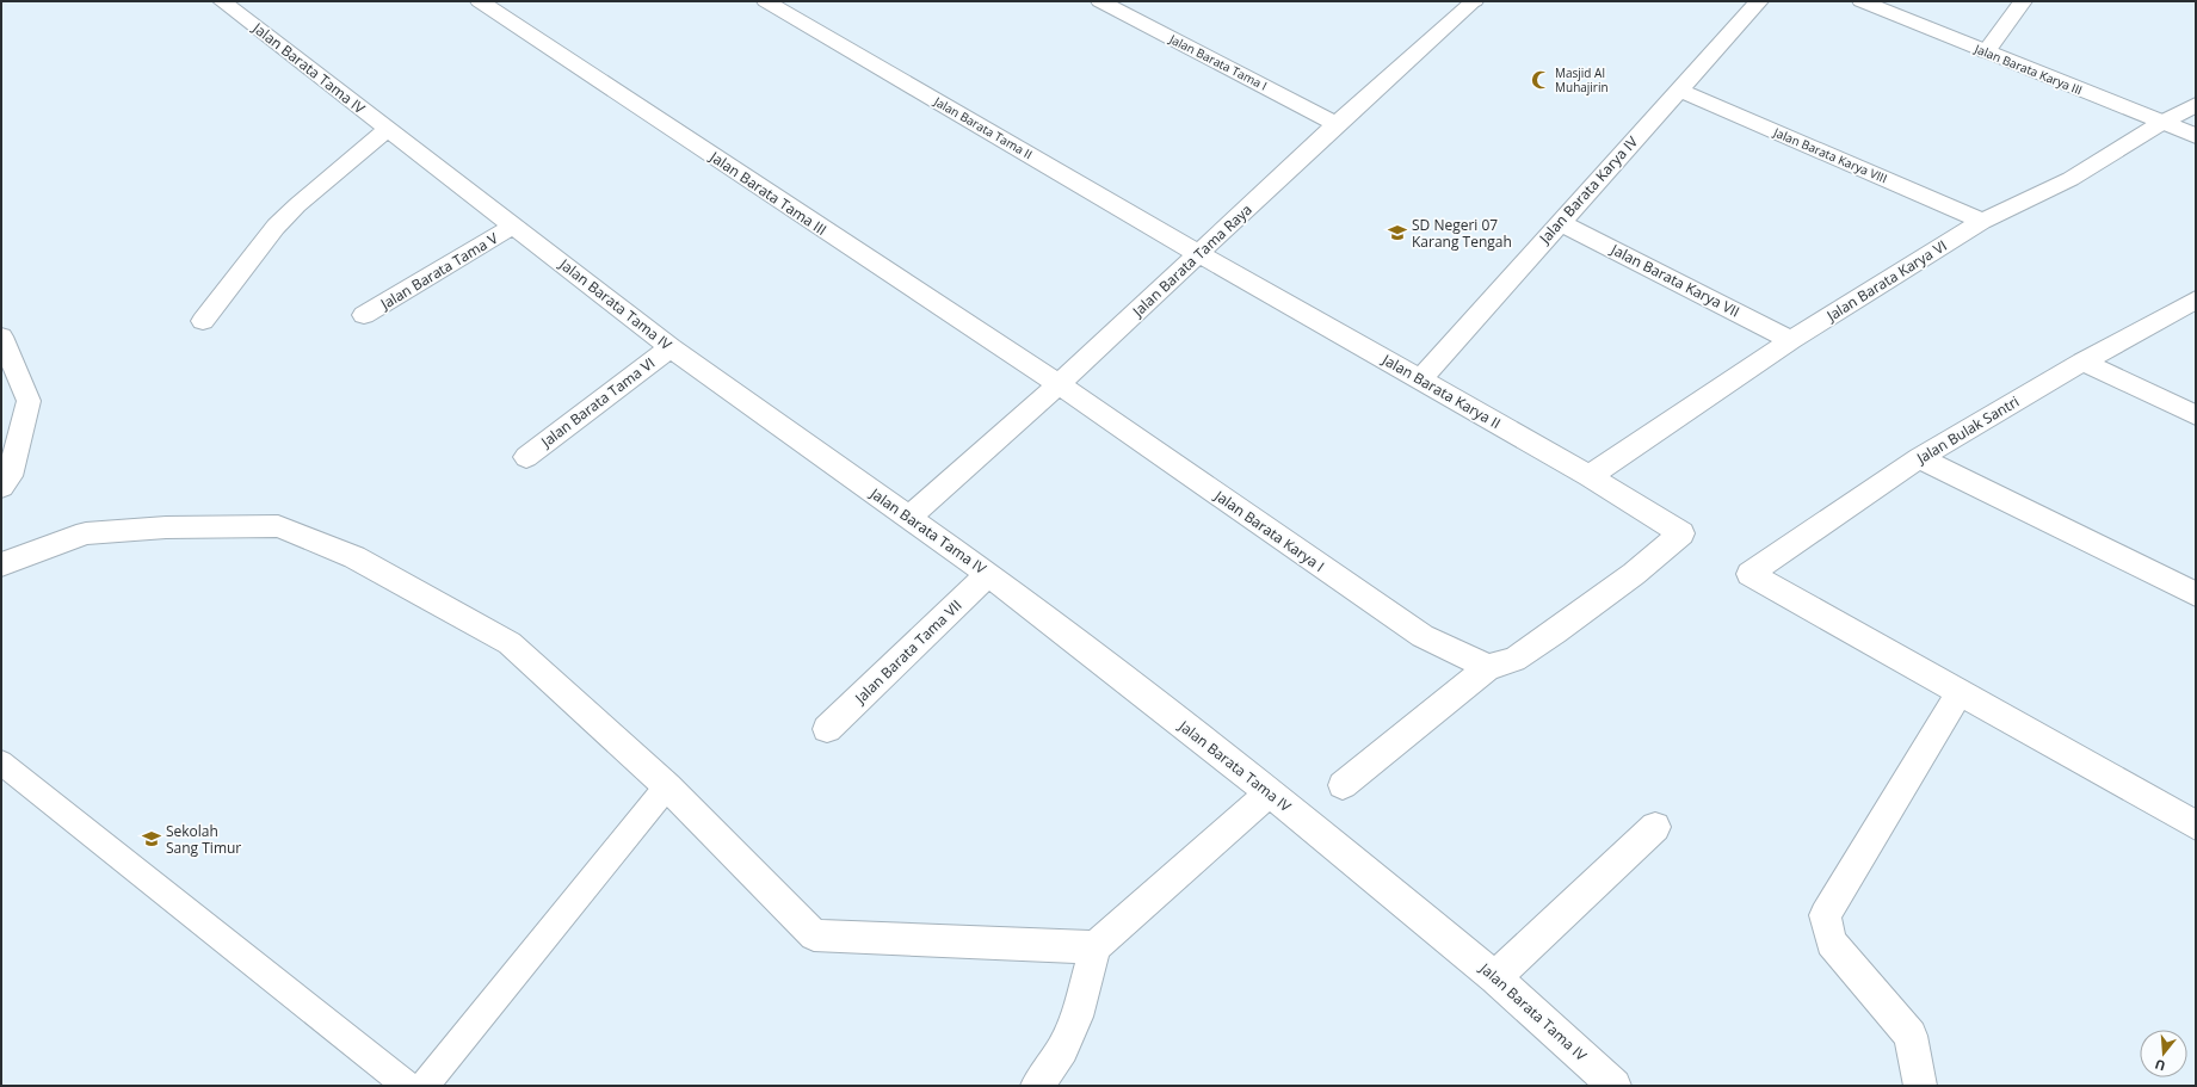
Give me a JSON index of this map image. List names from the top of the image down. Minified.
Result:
{"streets":{"street":["Jalan Barata Tama I","Jalan Barata Tama IV","Jalan Barata Karya III","Jalan Barata Tama II","Jalan Barata Karya VIII","Jalan Barata Karya IV","Jalan Barata Tama III","Jalan Barata Tama Raya","Jalan Barata Tama V","Jalan Barata Karya VII","Jalan Barata Karya VI","Jalan Barata Karya II","Jalan Barata Tama VI","Jalan Bulak Santri","Jalan Barata Karya I","Jalan Barata Tama VII"]},"crossings":[["Jalan Barata Tama I","Jalan Barata Tama Raya"],["Jalan Barata Tama IV","Jalan Barata Tama Raya"],["Jalan Barata Tama IV","Jalan Barata Tama V"],["Jalan Barata Tama IV","Jalan Barata Tama VI"],["Jalan Barata Tama IV","Jalan Barata Tama VII"],["Jalan Barata Karya III","Jalan Barata Karya VI"],["Jalan Barata Tama II","Jalan Barata Tama Raya"],["Jalan Barata Tama II","Jalan Barata Karya II"],["Jalan Barata Karya VIII","Jalan Barata Karya IV"],["Jalan Barata Karya VIII","Jalan Barata Karya VI"],["Jalan Barata Karya IV","Jalan Barata Karya VII"],["Jalan Barata Karya IV","Jalan Barata Karya II"],["Jalan Barata Tama III","Jalan Barata Tama Raya"],["Jalan Barata Tama III","Jalan Barata Karya I"],["Jalan Barata Tama Raya","Jalan Barata Karya II"],["Jalan Barata Tama Raya","Jalan Barata Karya I"],["Jalan Barata Karya VII","Jalan Barata Karya VI"],["Jalan Barata Karya VI","Jalan Barata Karya II"],["Jalan Barata Karya II","Jalan Barata Karya I"]],"places":{"mosque":["Masjid Al Muhajirin"],"school or university":["SD Negeri 07 Karang Tengah","Sekolah Sang Timur"]},"north":"bottom"}
